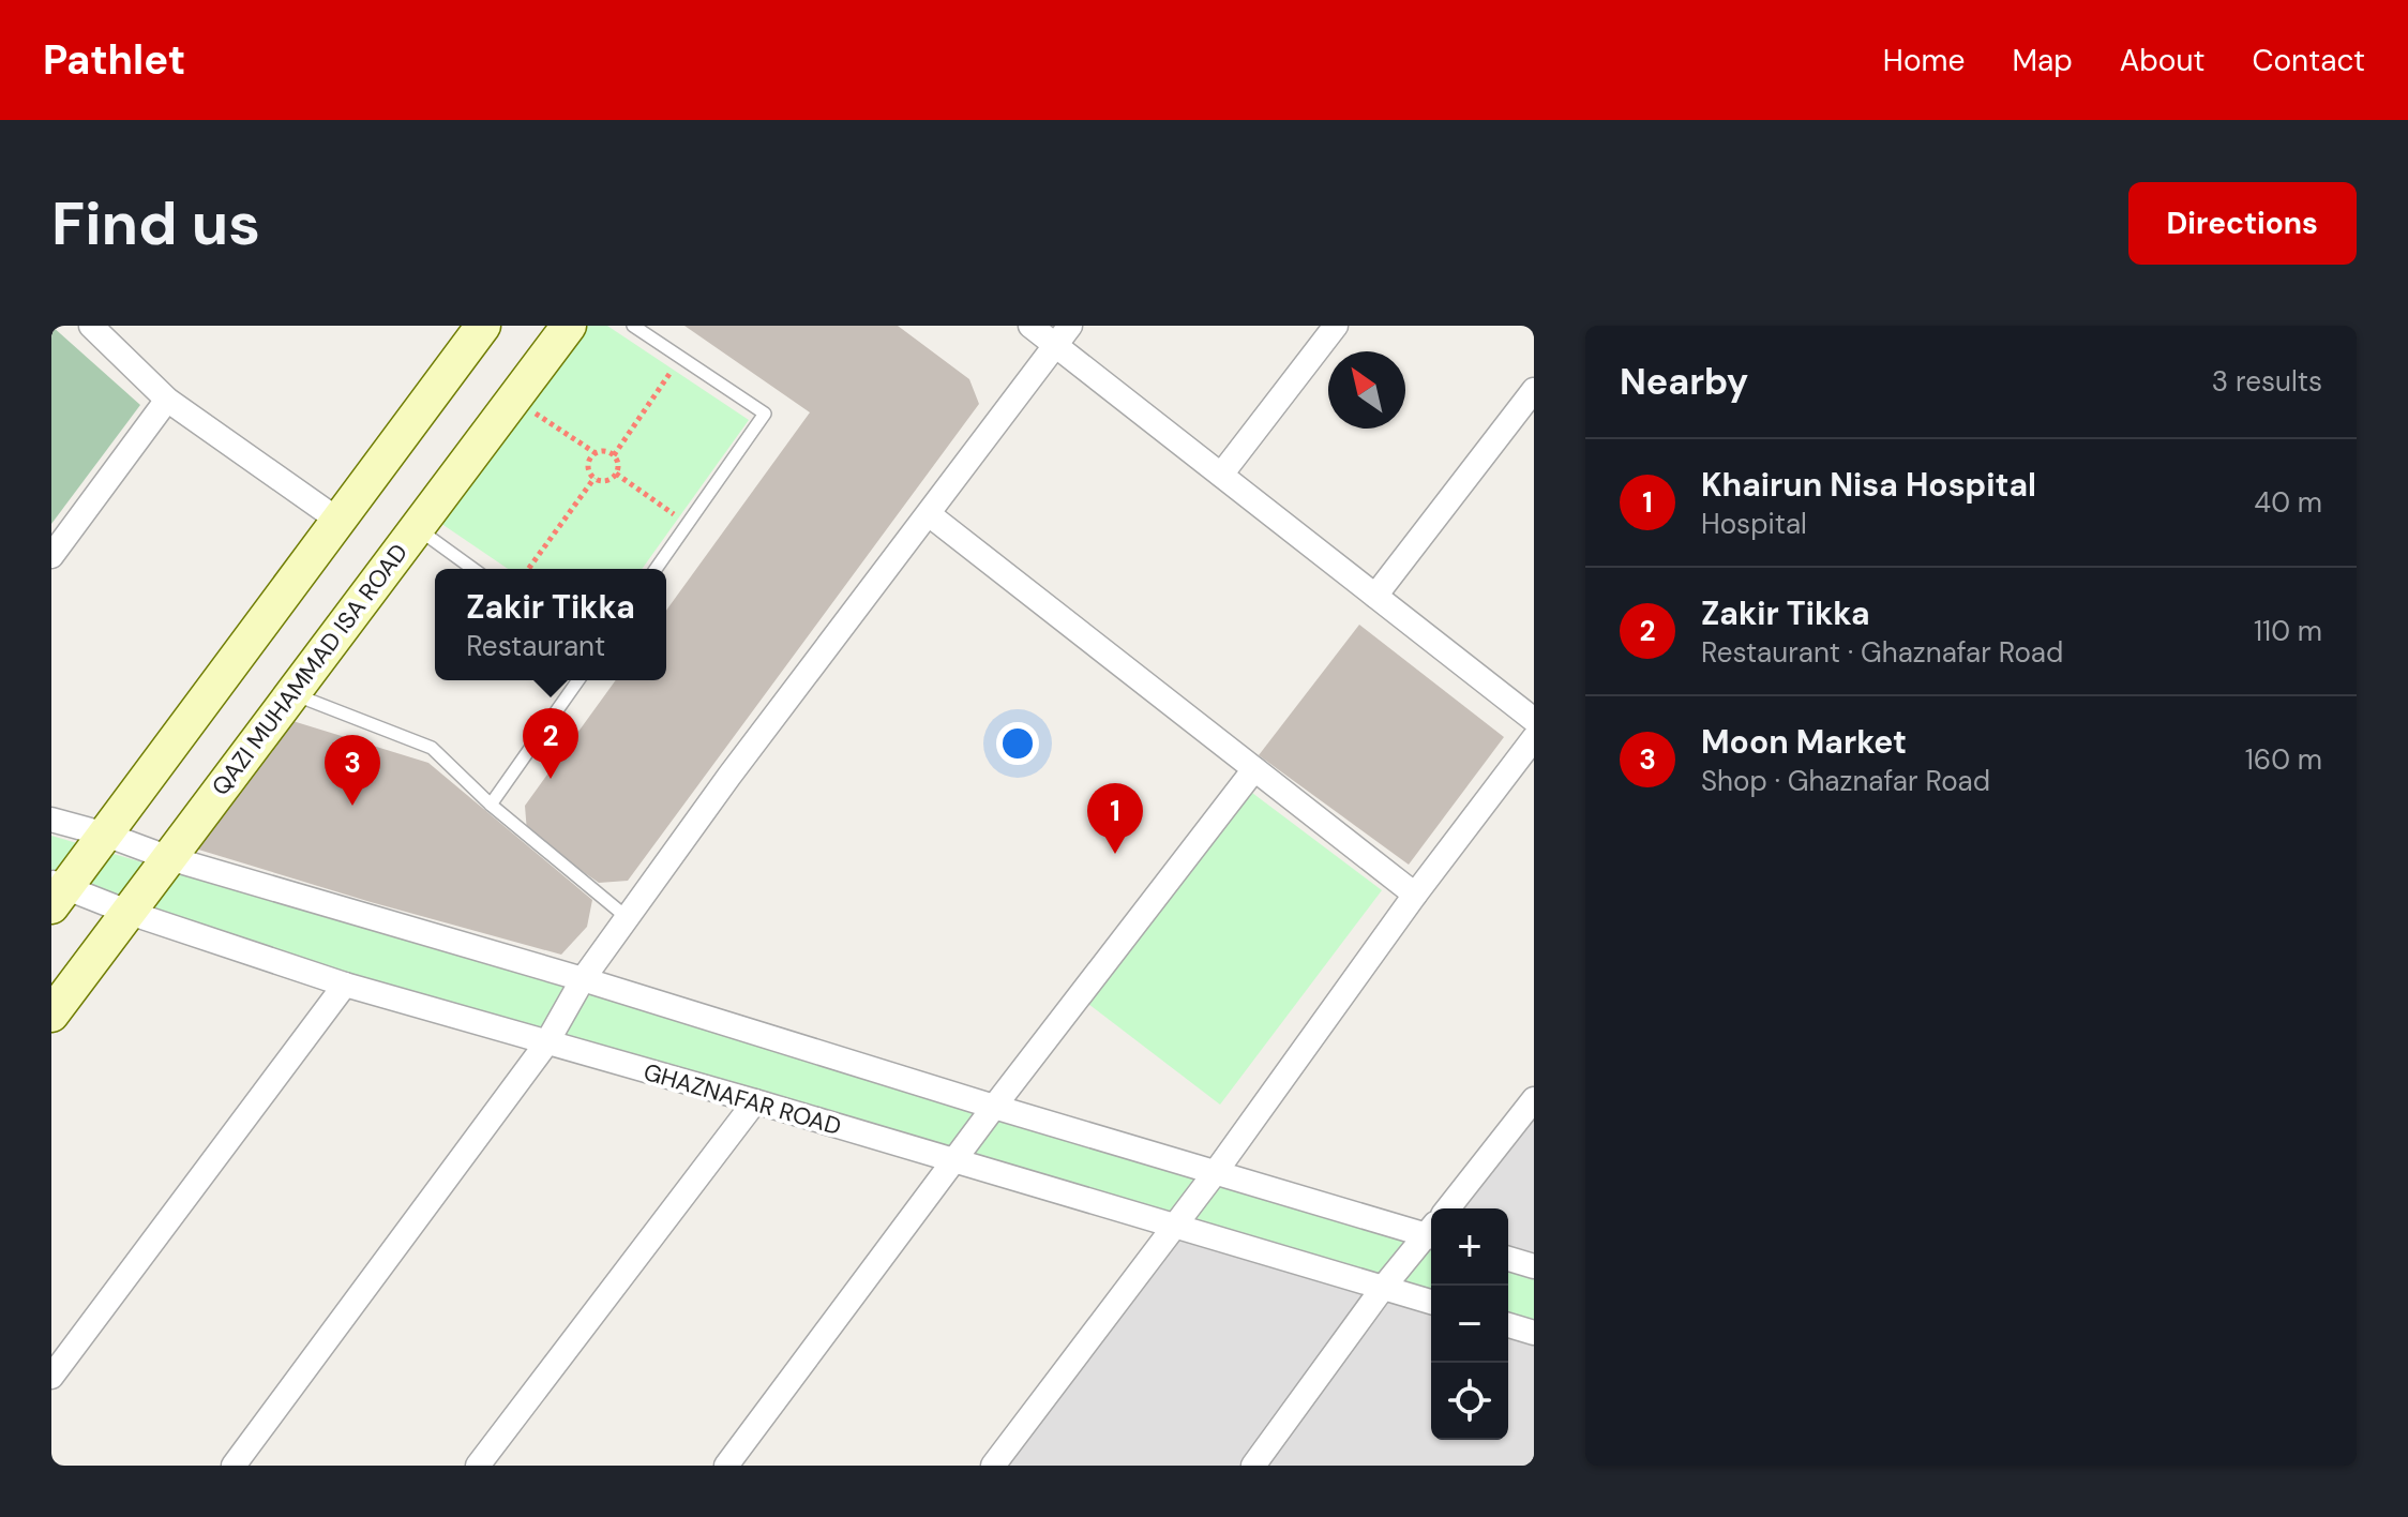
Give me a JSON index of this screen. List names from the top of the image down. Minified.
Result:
{"streets":{"street":["QAZI MUHAMMAD ISA ROAD","GHAZNAFAR ROAD"]},"crossings":[["QAZI MUHAMMAD ISA ROAD","GHAZNAFAR ROAD"]],"north":"top left","page":{"header":"Pathlet","nav":["Home","Map","About","Contact"],"buttons":"Directions","title":"Find us","heading":["Nearby","3 results"],"list":[{"mark":"1","name":"Khairun Nisa Hospital","note":"Hospital","value":"40 m"},{"mark":"2","name":"Zakir Tikka","note":"Restaurant · Ghaznafar Road","value":"110 m"},{"mark":"3","name":"Moon Market","note":"Shop · Ghaznafar Road","value":"160 m"}],"popup":["Zakir Tikka","Restaurant"],"pins":["2","3","1"],"map_buttons":["+","−"]}}
